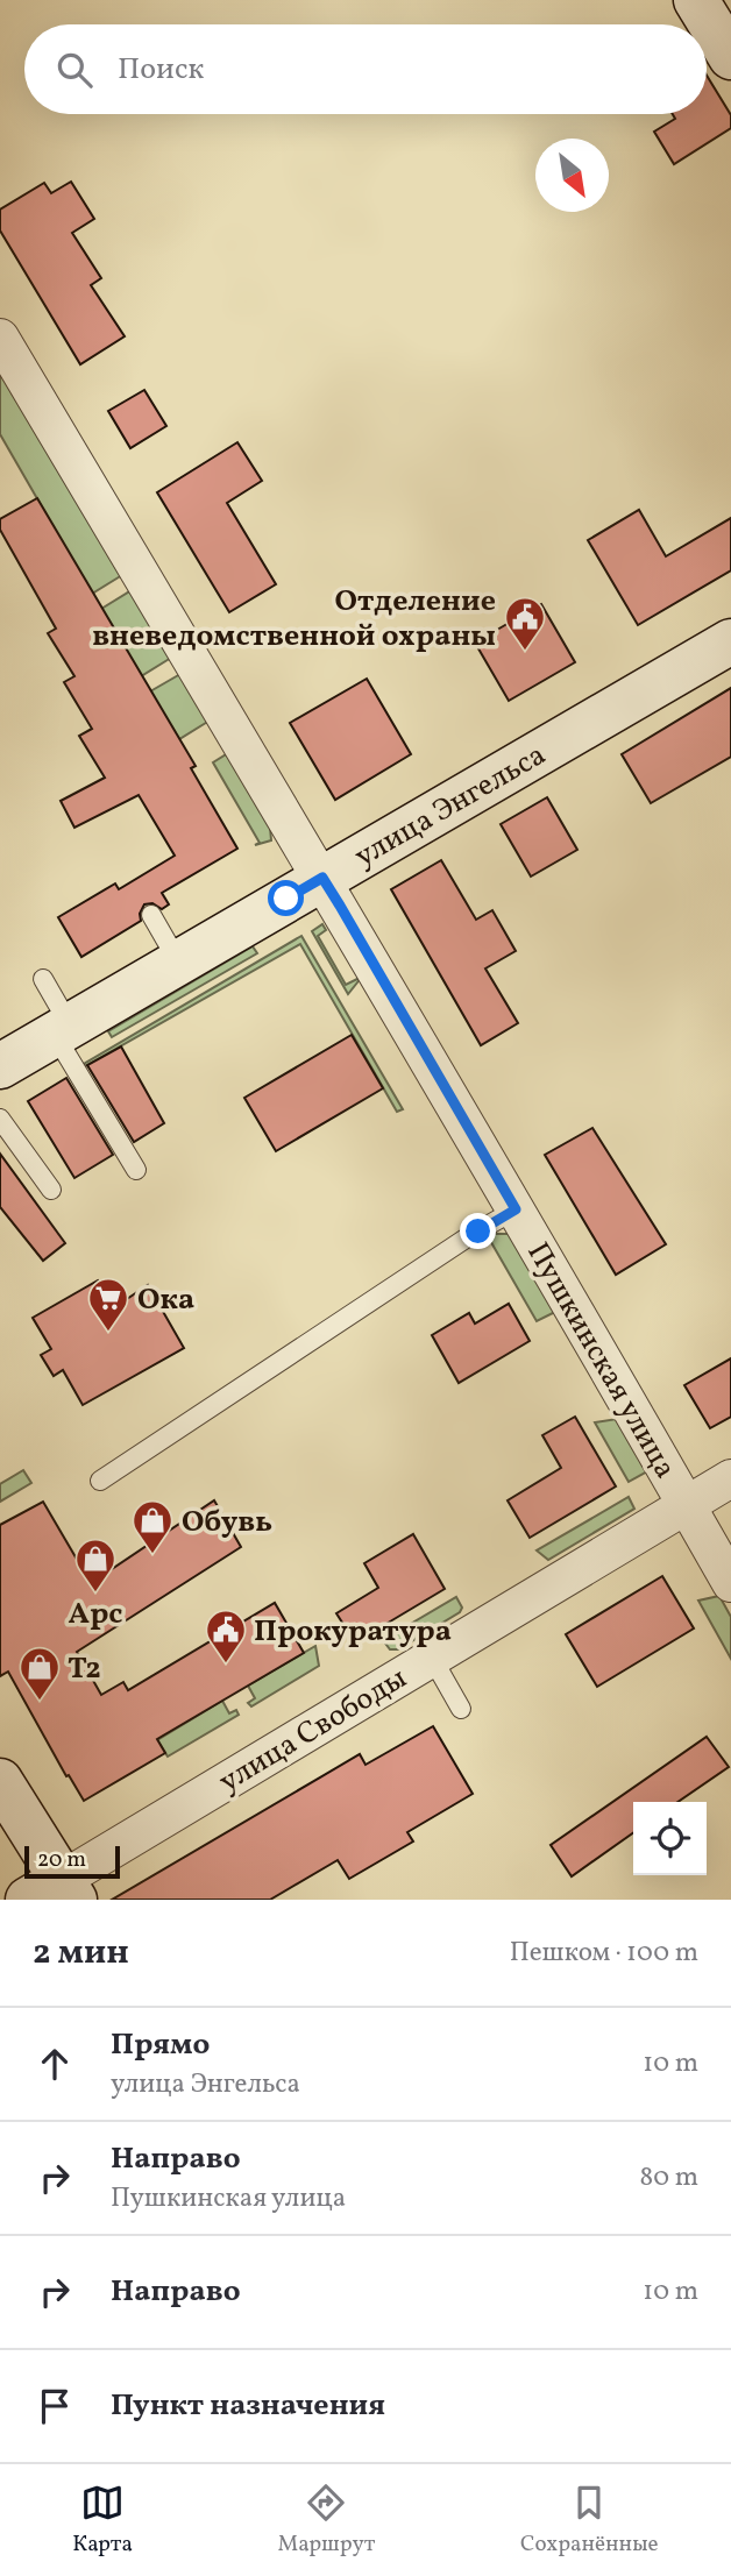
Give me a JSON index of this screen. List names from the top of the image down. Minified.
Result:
{"streets":{"street":["улица Энгельса","Пушкинская улица","улица Свободы"]},"crossings":[["улица Энгельса","Пушкинская улица"],["Пушкинская улица","улица Свободы"]],"places":{"public building":["Отделение вневедомственной охраны","Прокуратура"],"supermarket":["Ока"],"shop":["Обувь","Арс","T2"]},"scale_bar":"20 m","north":"bottom right","page":{"search":"Поиск","scale":"20 m","heading":["2 мин","Пешком · 100 m"],"list":[["Прямо","улица Энгельса","10 m"],["Направо","Пушкинская улица","80 m"],["Направо","10 m"],"Пункт назначения"],"nav":["Карта","Маршрут","Сохранённые"]}}
